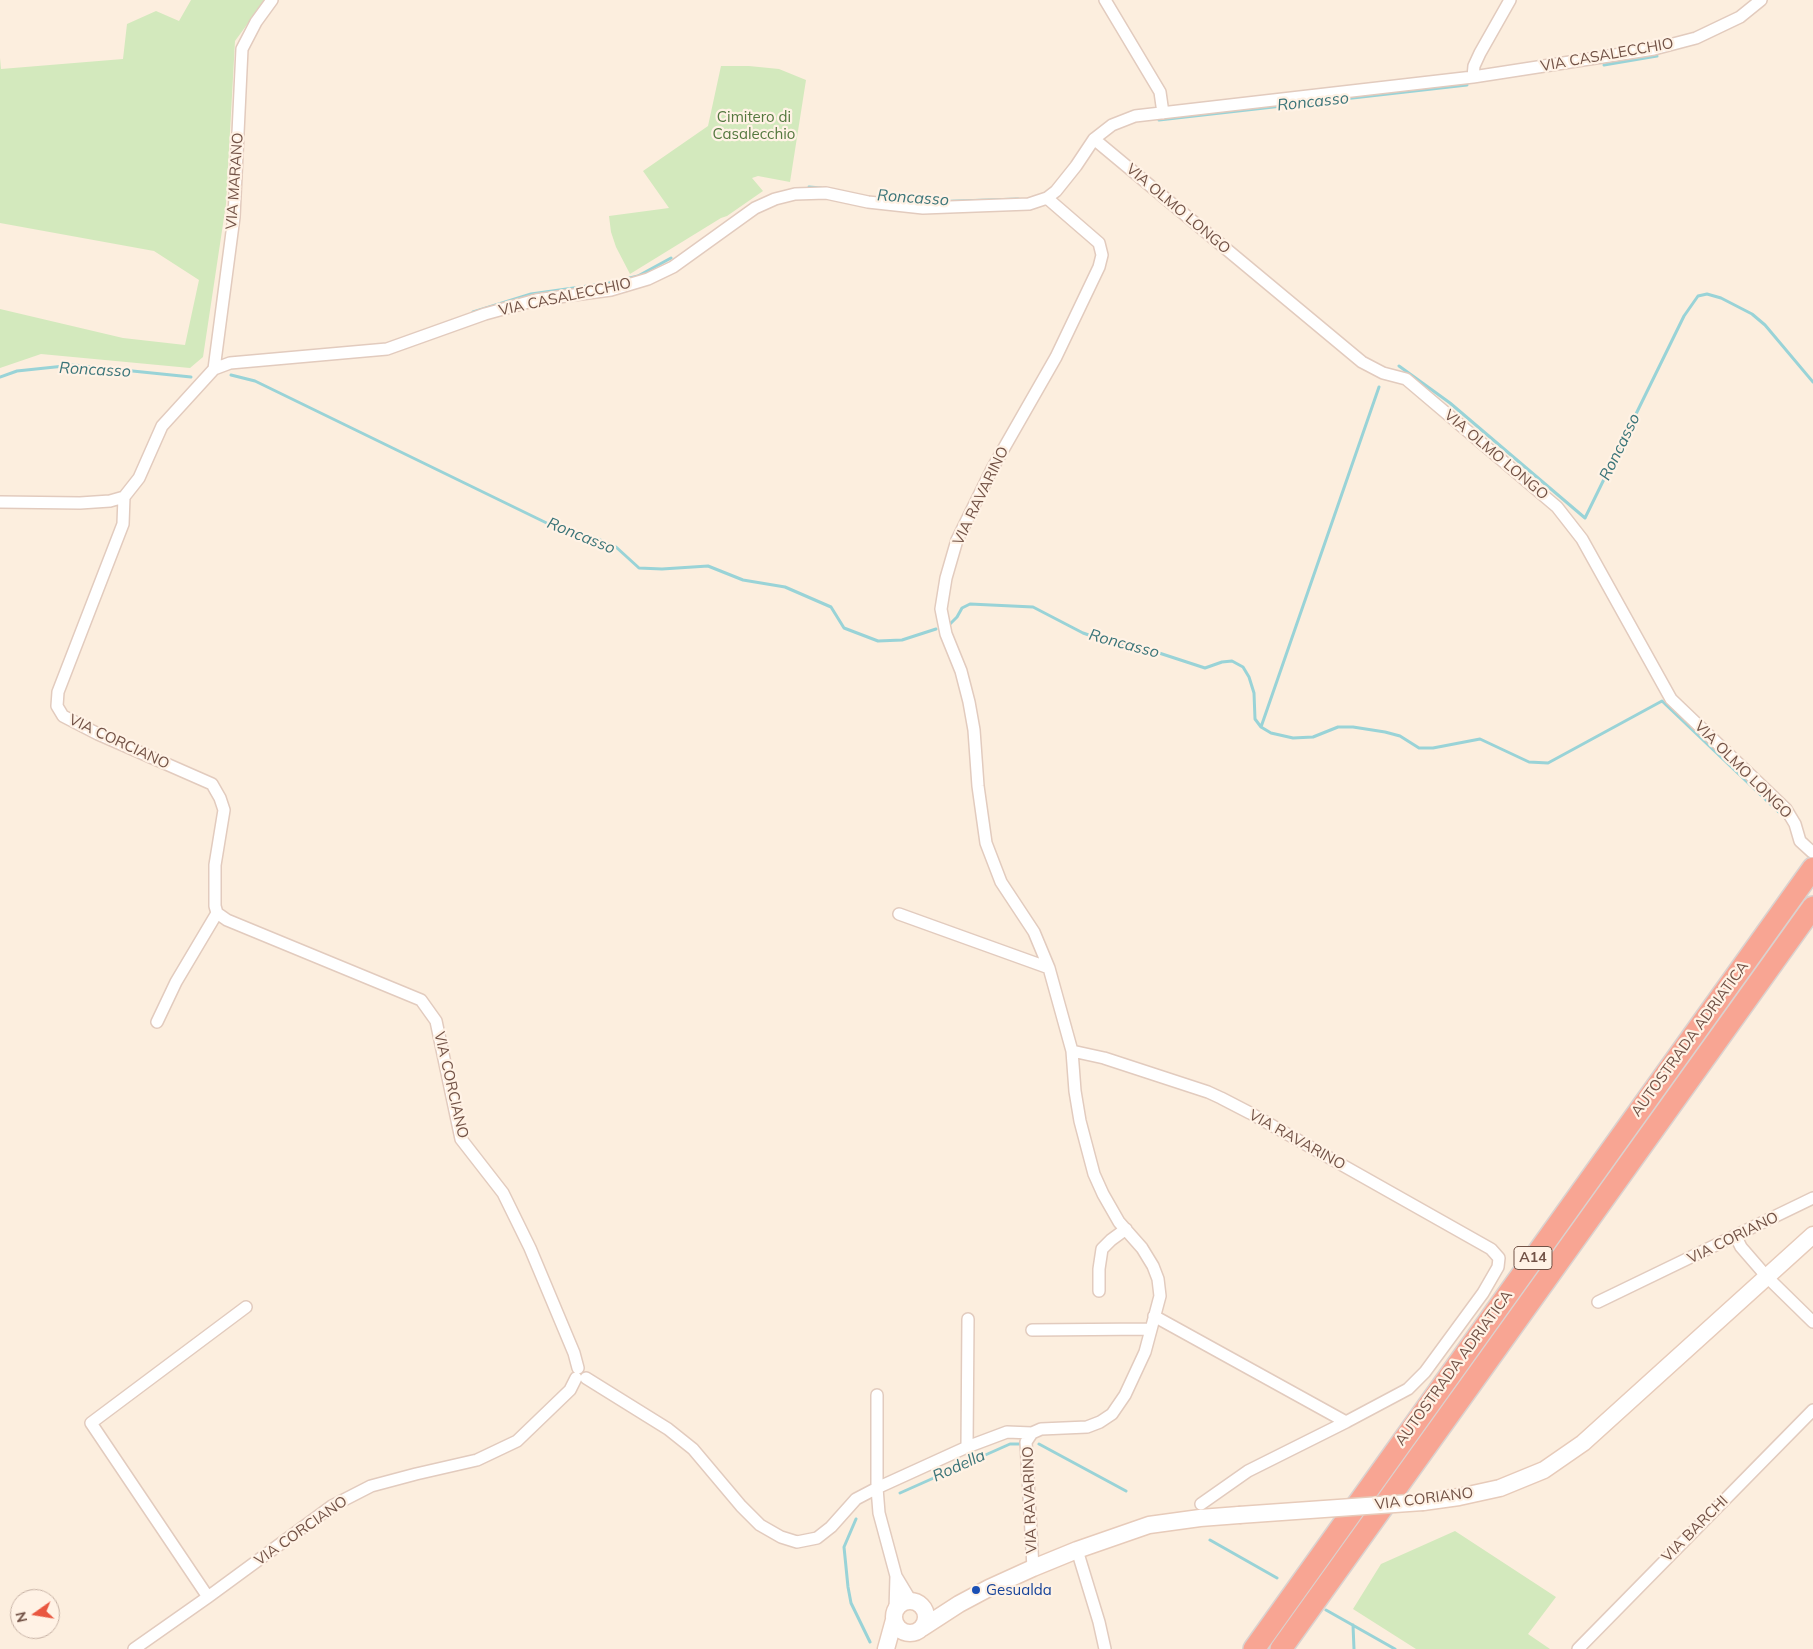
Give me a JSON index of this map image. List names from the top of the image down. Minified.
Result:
{"streets":{"highway":["AUTOSTRADA ADRIATICA","A14"],"main road":["VIA CORIANO"],"street":["VIA CASALECCHIO","VIA MARANO","VIA OLMO LONGO","VIA RAVARINO","VIA CORCIANO","VIA BARCHI"]},"crossings":[["VIA CASALECCHIO","VIA MARANO"],["VIA CASALECCHIO","VIA OLMO LONGO"],["VIA CASALECCHIO","VIA RAVARINO"],["VIA CASALECCHIO","VIA CORCIANO"],["VIA OLMO LONGO","AUTOSTRADA ADRIATICA"],["VIA RAVARINO","VIA CORIANO"]],"water":["Roncasso","Rodella"],"parks":["Cimitero di Casalecchio"],"places":["Gesualda"],"north":"left"}
